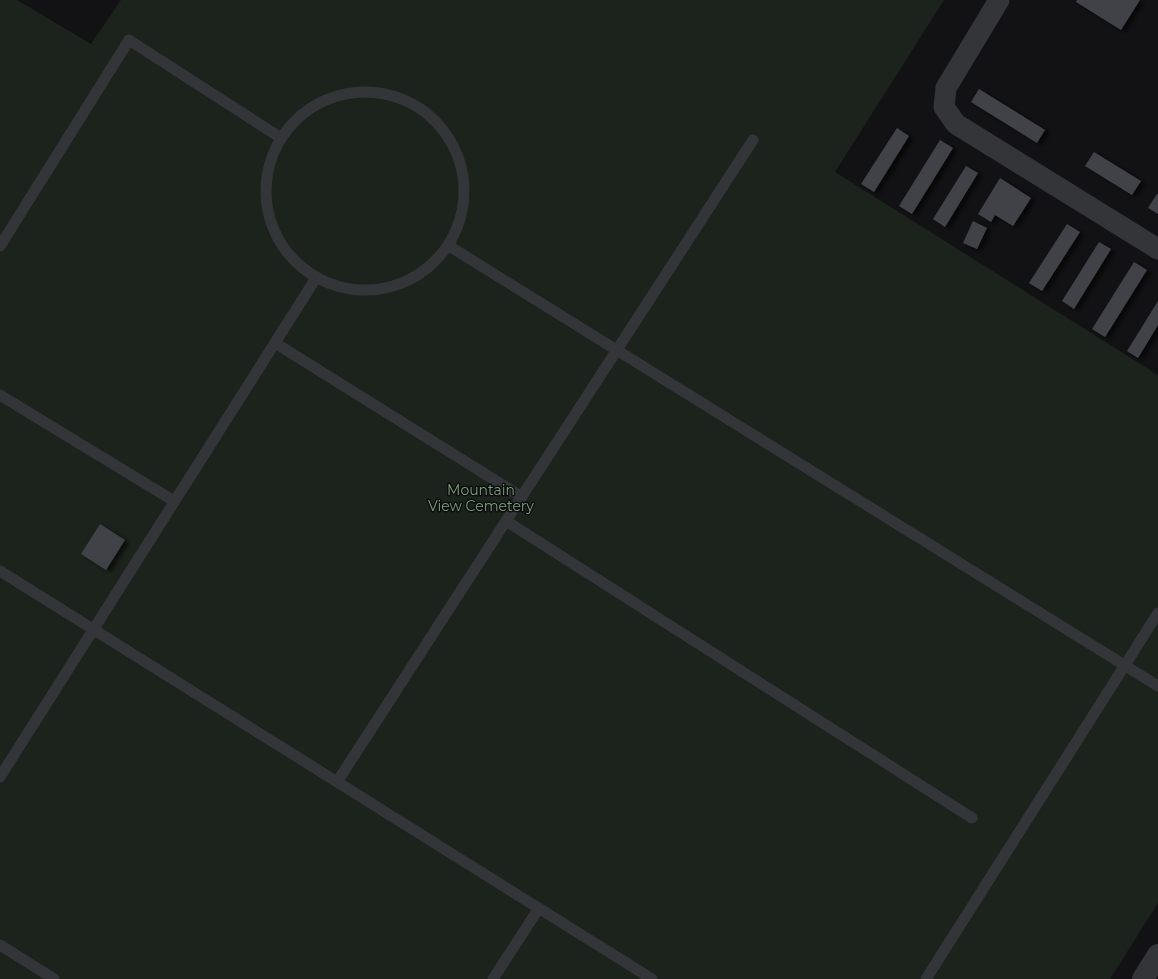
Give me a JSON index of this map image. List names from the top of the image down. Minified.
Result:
{"parks":["Mountain View Cemetery"]}
